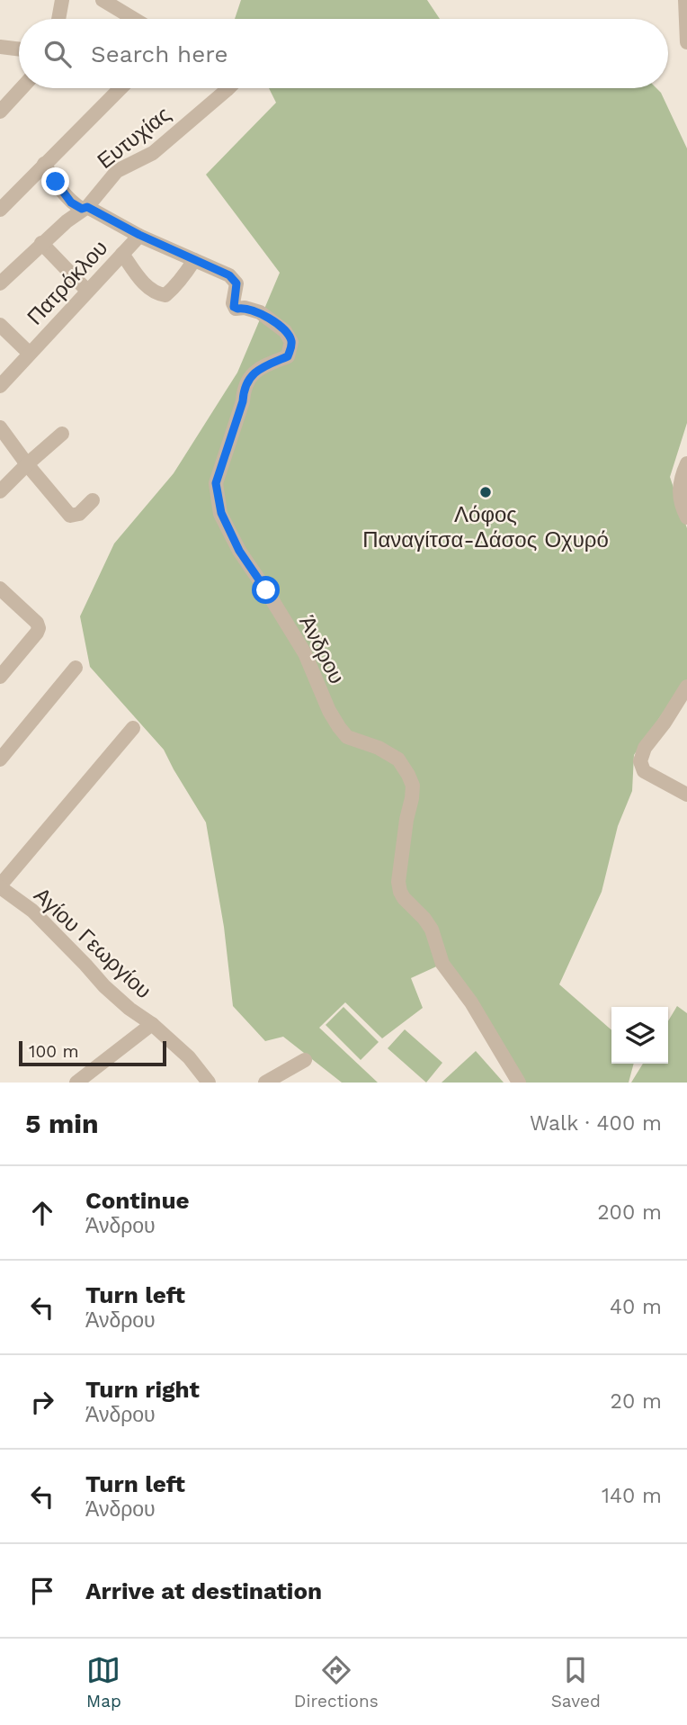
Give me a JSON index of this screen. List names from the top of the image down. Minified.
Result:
{"streets":{"street":["Ευτυχίας","Πατρόκλου","Άνδρου","Αγίου Γεωργίου"]},"crossings":[["Ευτυχίας","Άνδρου"],["Πατρόκλου","Άνδρου"]],"places":["Λόφος Παναγίτσα-Δάσος Οχυρό"],"scale_bar":"100 m","page":{"search":"Search here","scale":"100 m","heading":["5 min","Walk · 400 m"],"list":[["Continue","Άνδρου","200 m"],["Turn left","Άνδρου","40 m"],["Turn right","Άνδρου","20 m"],["Turn left","Άνδρου","140 m"],"Arrive at destination"],"nav":["Map","Directions","Saved"]}}
